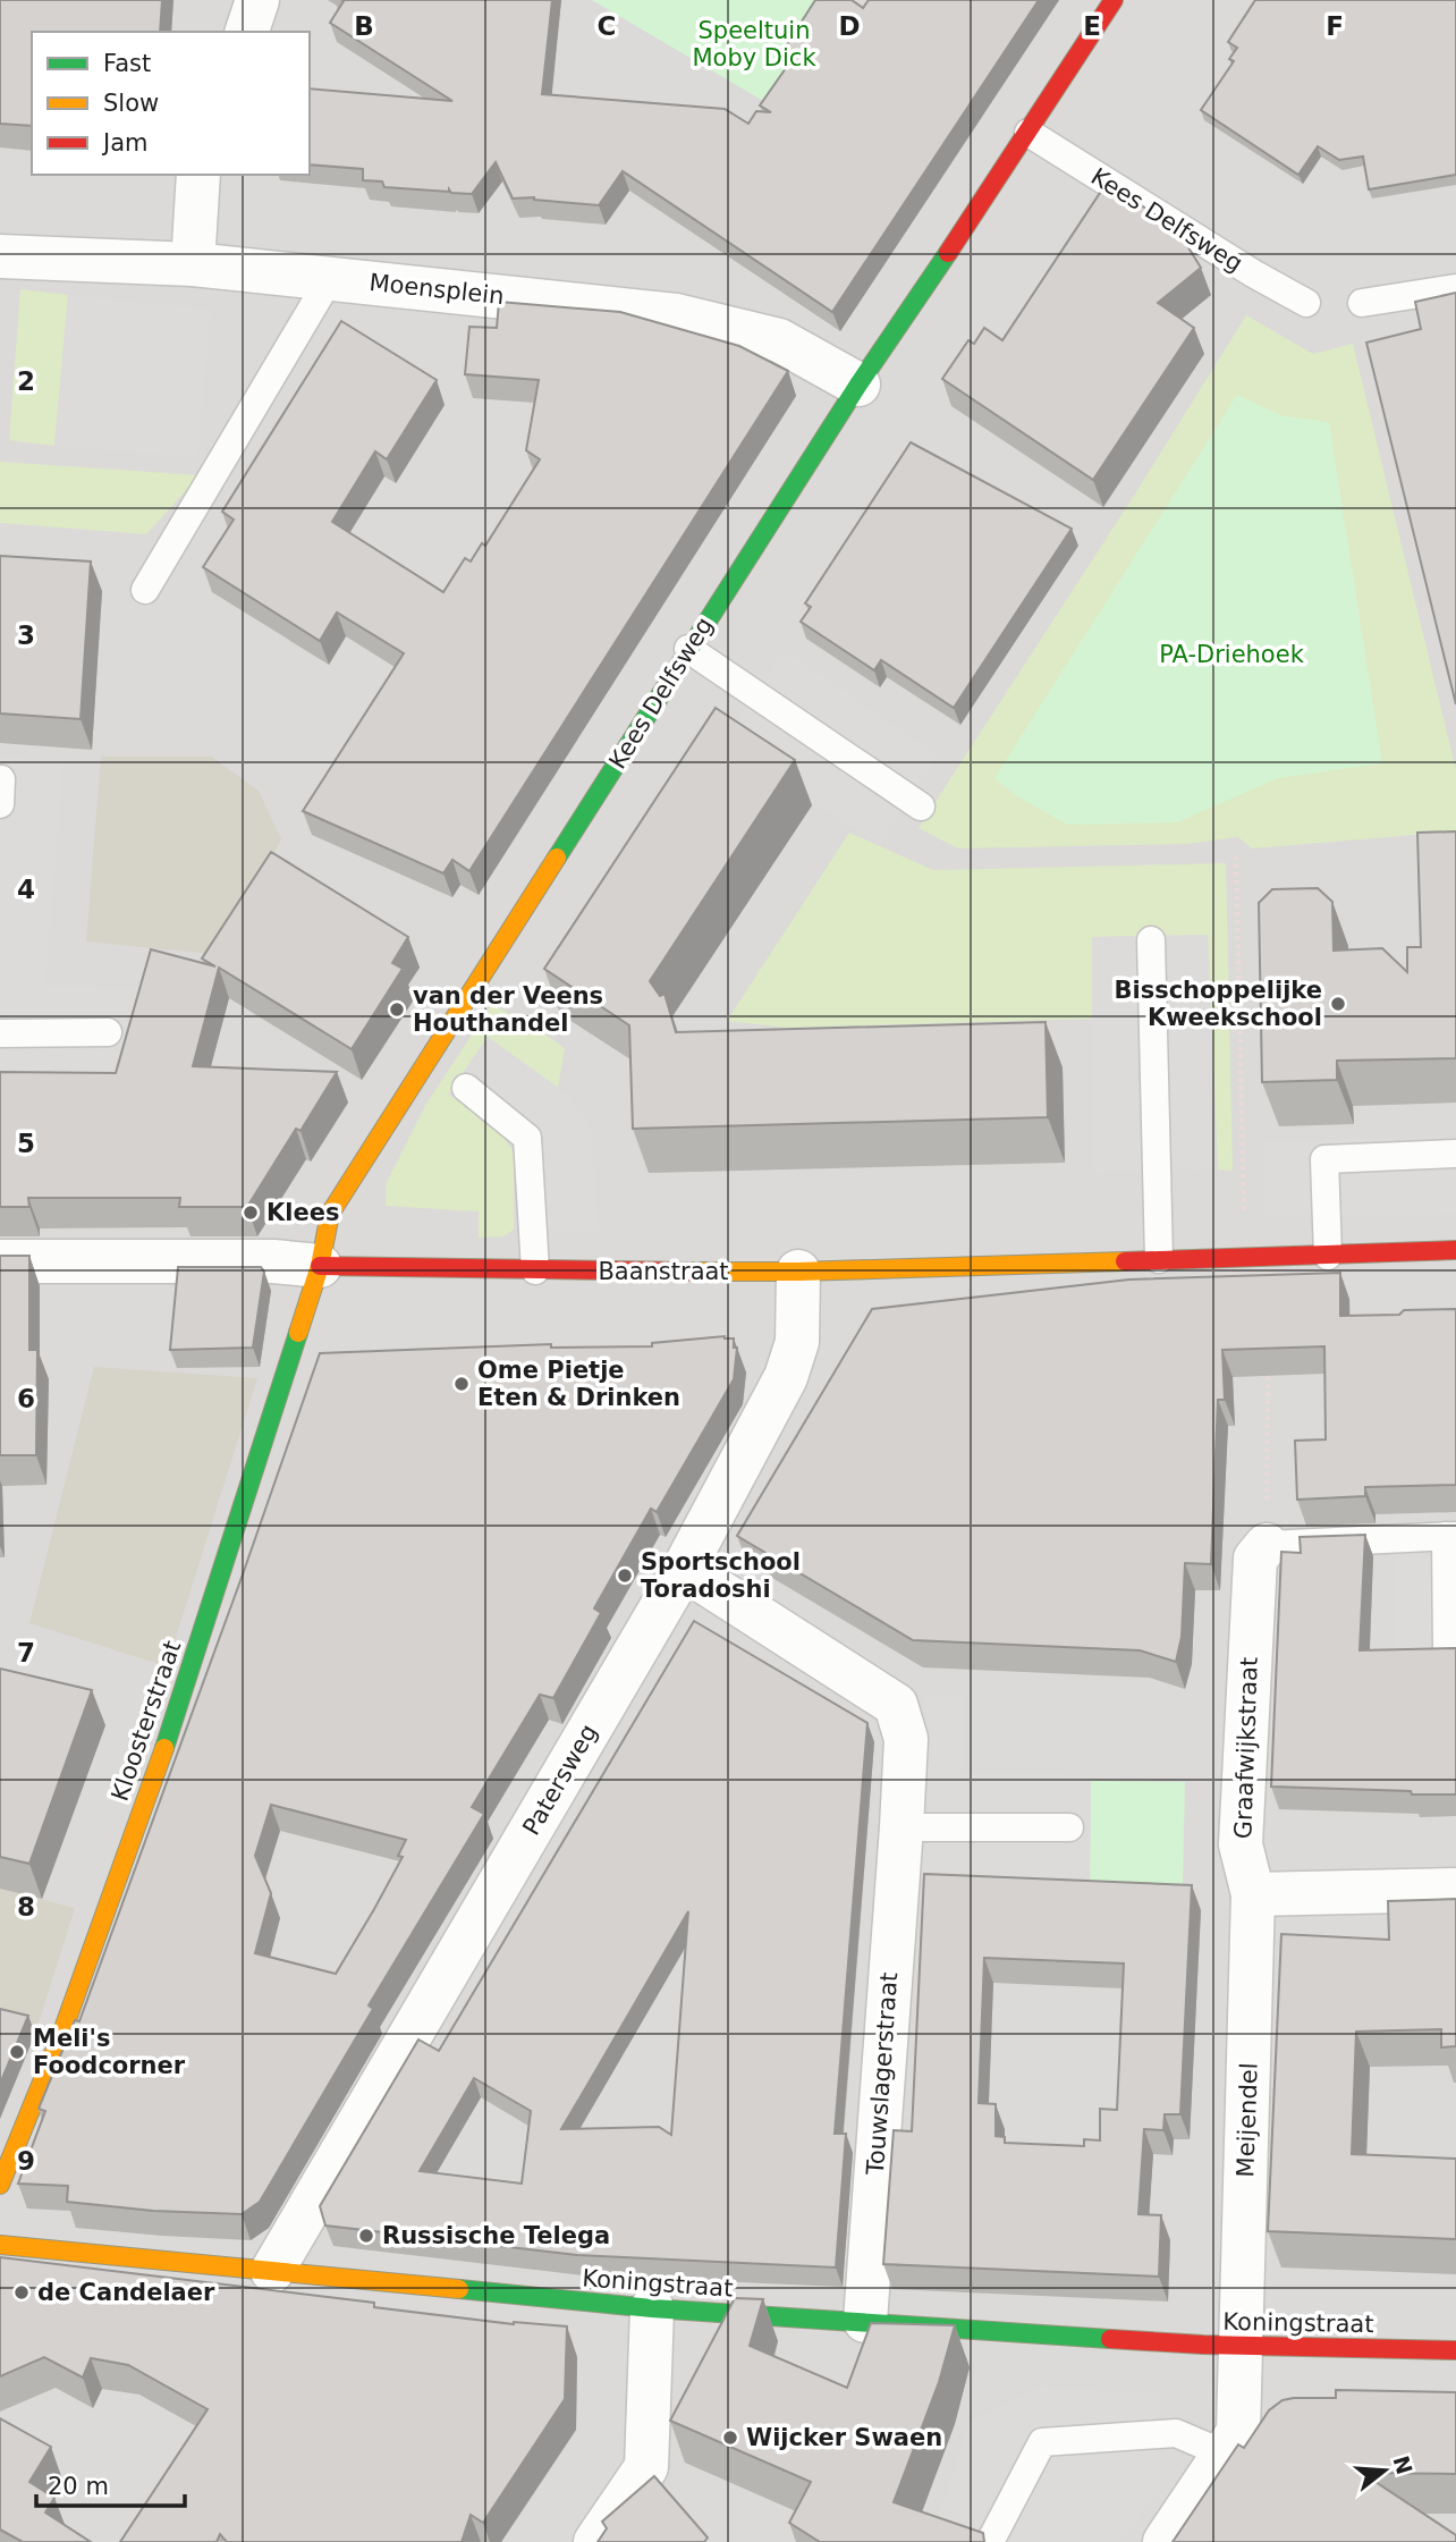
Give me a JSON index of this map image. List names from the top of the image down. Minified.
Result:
{"streets":{"street":["Kees Delfsweg","Moensplein","Baanstraat","Kloosterstraat","Graafwijkstraat","Patersweg","Touwslagerstraat","Meijendel","Koningstraat"]},"crossings":[["Kees Delfsweg","Moensplein"],["Kees Delfsweg","Baanstraat"],["Kees Delfsweg","Kloosterstraat"],["Baanstraat","Kloosterstraat"],["Baanstraat","Patersweg"],["Graafwijkstraat","Meijendel"],["Patersweg","Touwslagerstraat"],["Patersweg","Koningstraat"],["Touwslagerstraat","Koningstraat"],["Meijendel","Koningstraat"]],"parks":["Speeltuin Moby Dick","PA-Driehoek"],"places":["Bisschoppelijke Kweekschool","van der Veens Houthandel","Klees","Ome Pietje Eten & Drinken","Sportschool Toradoshi","Meli's Foodcorner","Russische Telega","de Candelaer","Wijcker Swaen"],"legend":["Fast","Slow","Jam"],"scale_bar":"20 m","north":"right","grid":{"columns":["B","C","D","E","F"],"rows":["2","3","4","5","6","7","8","9"]}}
